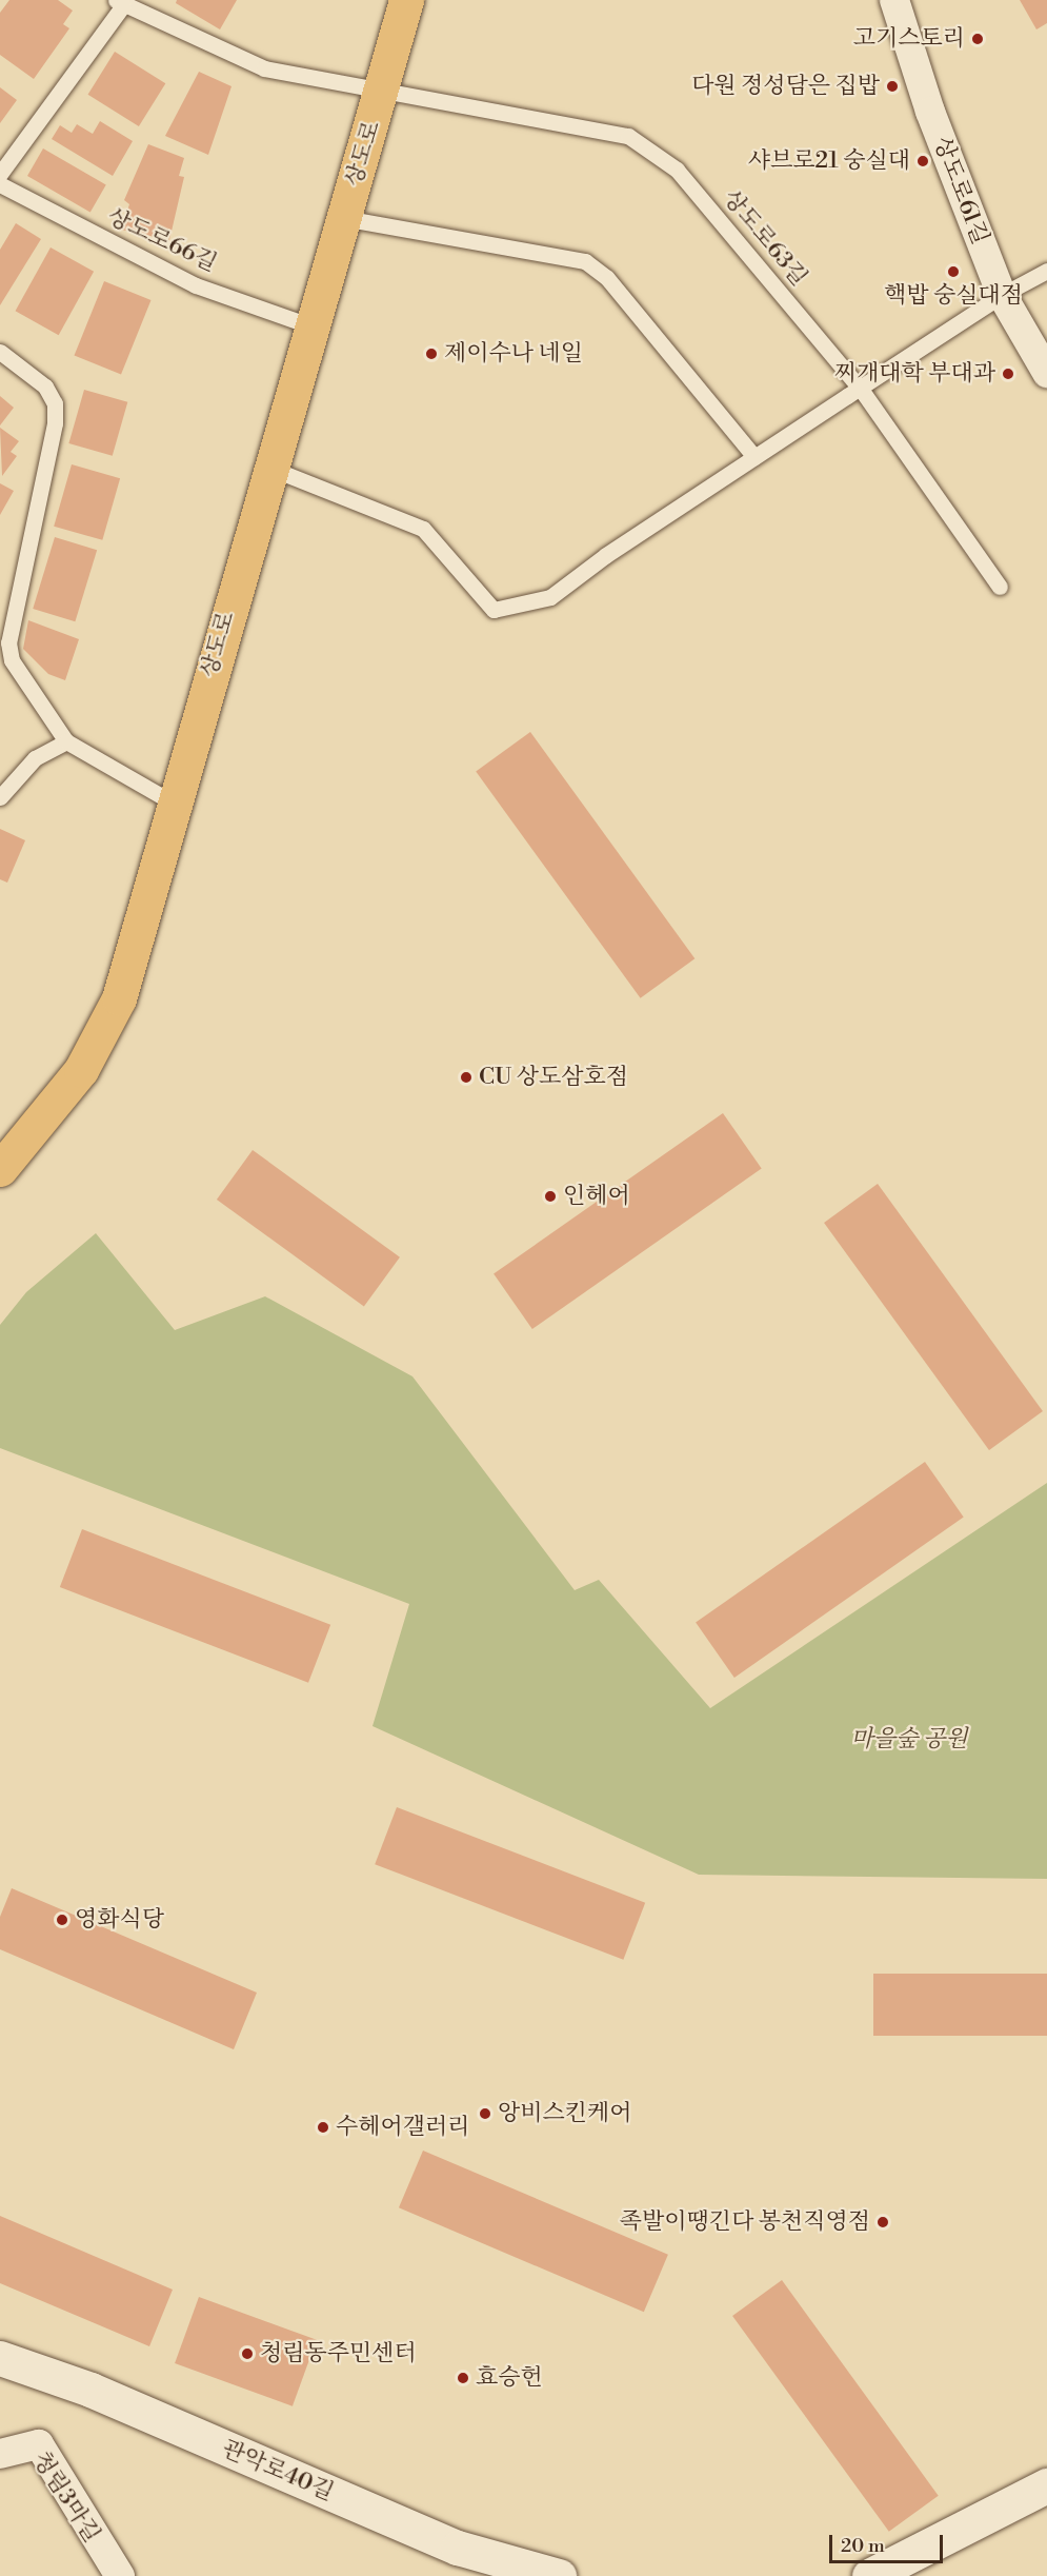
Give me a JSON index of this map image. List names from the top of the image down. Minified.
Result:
{"streets":{"main road":["상도로"],"street":["상도로61길","관악로40길","청림3마길"],"lane":["상도로63길","상도로66길"]},"crossings":[["상도로","상도로63길"],["상도로","상도로66길"]],"parks":["마을숲 공원"],"places":["고기스토리","다원 정성담은 집밥","샤브로21 숭실대","핵밥 숭실대점","제이수나 네일","찌개대학 부대과","CU 상도삼호점","인헤어","영화식당","앙비스킨케어","수헤어갤러리","족발이땡긴다 봉천직영점","청림동주민센터","효승헌"],"scale_bar":"20 m"}
